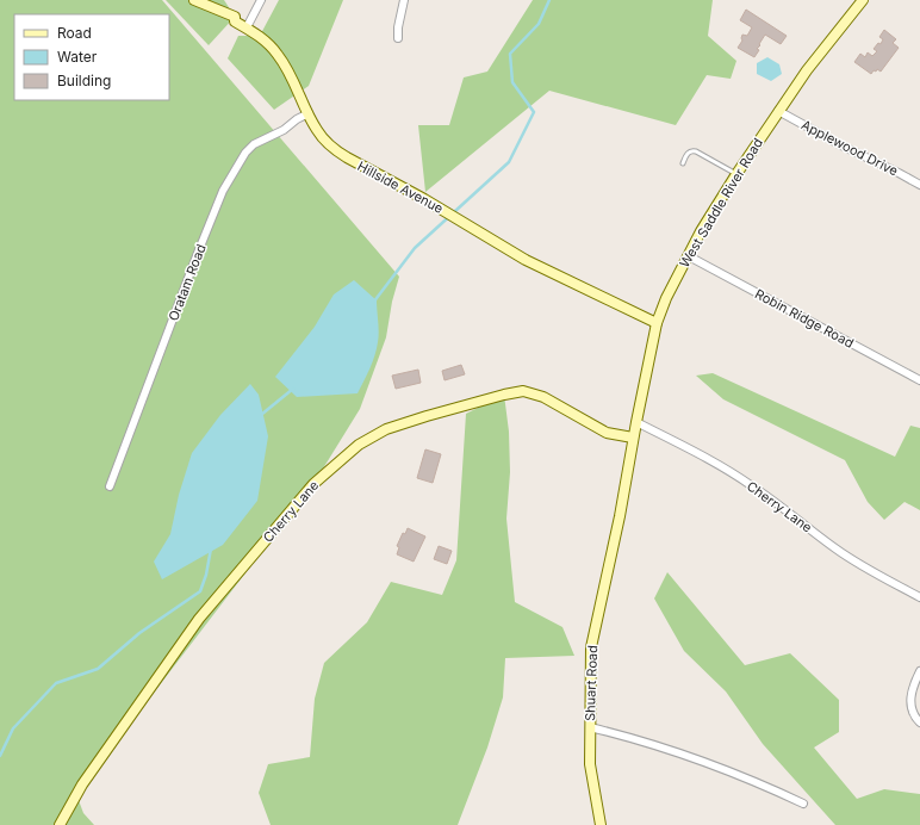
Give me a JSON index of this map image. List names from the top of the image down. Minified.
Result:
{"streets":{"street":["Applewood Drive","Hillside Avenue","West Saddle River Road","Oratam Road","Robin Ridge Road","Cherry Lane","Shuart Road"]},"crossings":[["Applewood Drive","West Saddle River Road"],["Hillside Avenue","West Saddle River Road"],["Hillside Avenue","Oratam Road"],["West Saddle River Road","Robin Ridge Road"],["West Saddle River Road","Cherry Lane"],["West Saddle River Road","Shuart Road"]],"legend":["Road","Water","Building"]}
